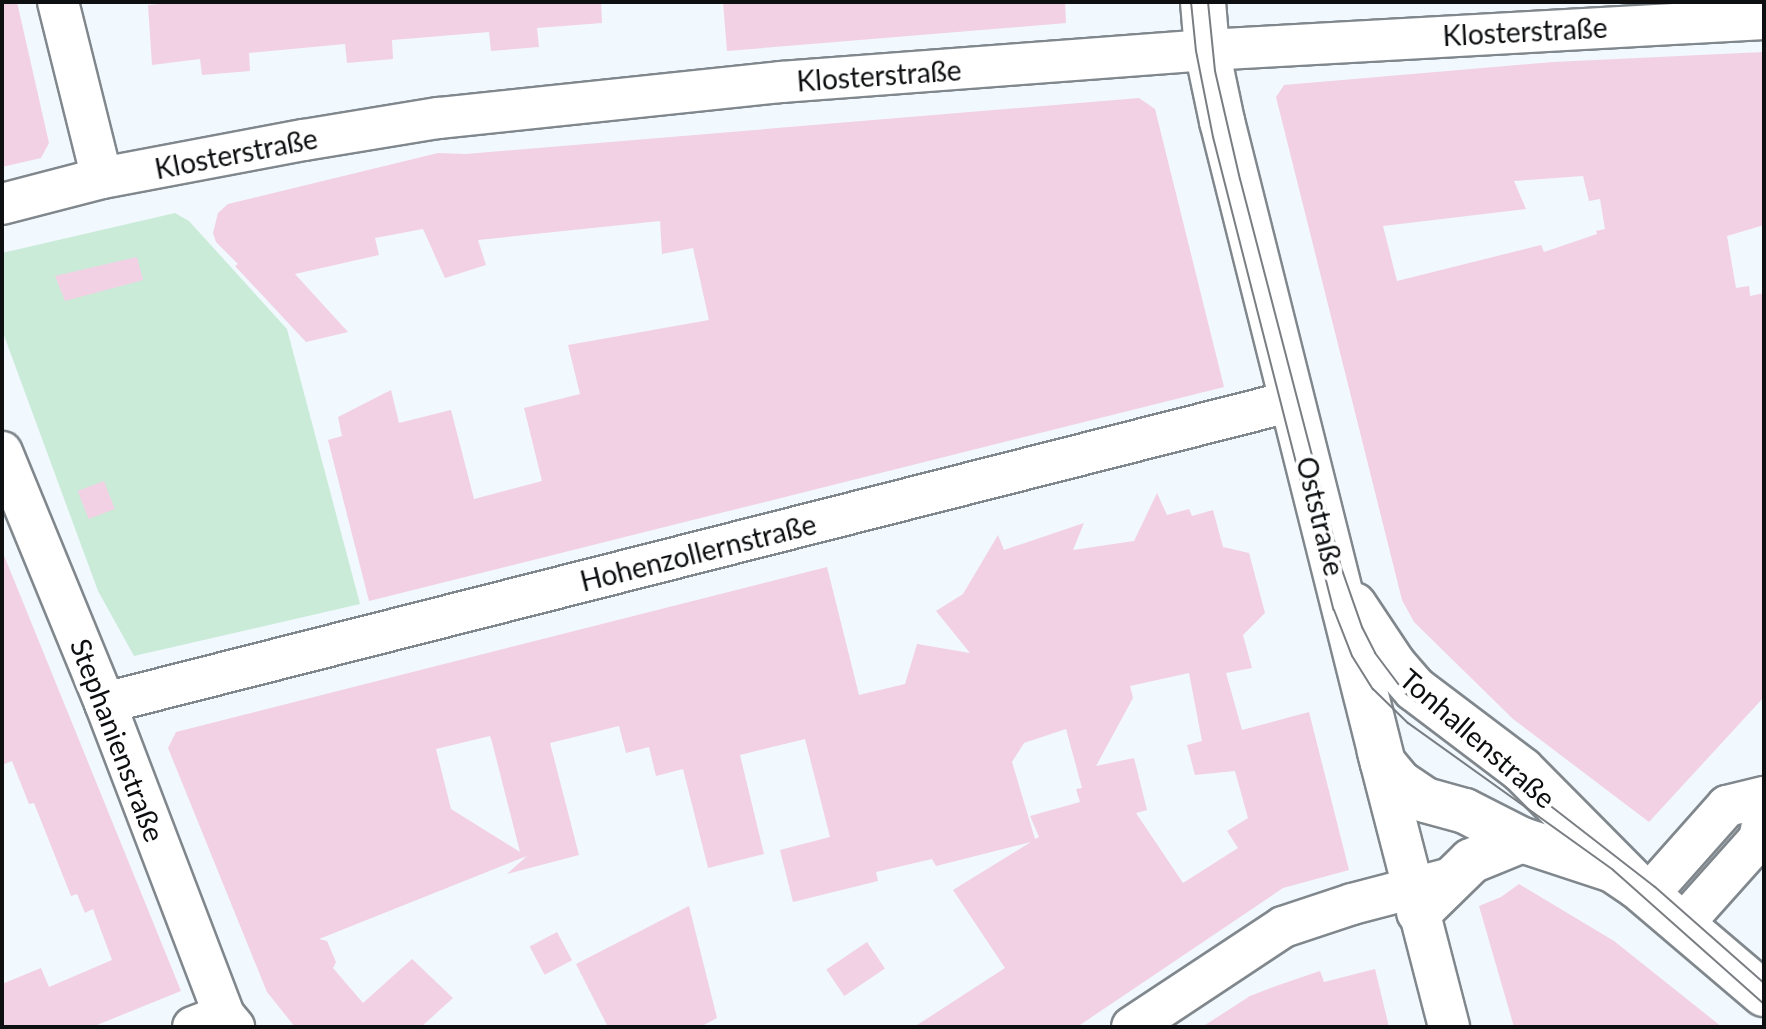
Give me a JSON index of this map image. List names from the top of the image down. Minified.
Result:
{"streets":{"main road":["Oststraße","Tonhallenstraße"],"street":["Klosterstraße","Hohenzollernstraße","Stephanienstraße"]},"crossings":[["Klosterstraße","Oststraße"],["Oststraße","Hohenzollernstraße"],["Oststraße","Tonhallenstraße"],["Hohenzollernstraße","Stephanienstraße"]]}
